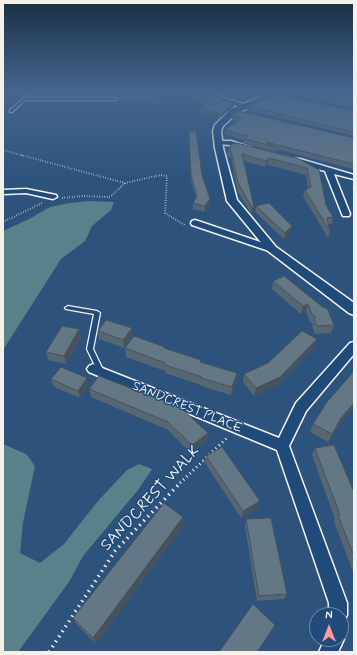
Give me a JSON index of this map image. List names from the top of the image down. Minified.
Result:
{"streets":{"street":["SANDCREST PLACE"],"path":["SANDCREST WALK"]},"crossings":[["SANDCREST PLACE","SANDCREST WALK"]],"north":"top"}
